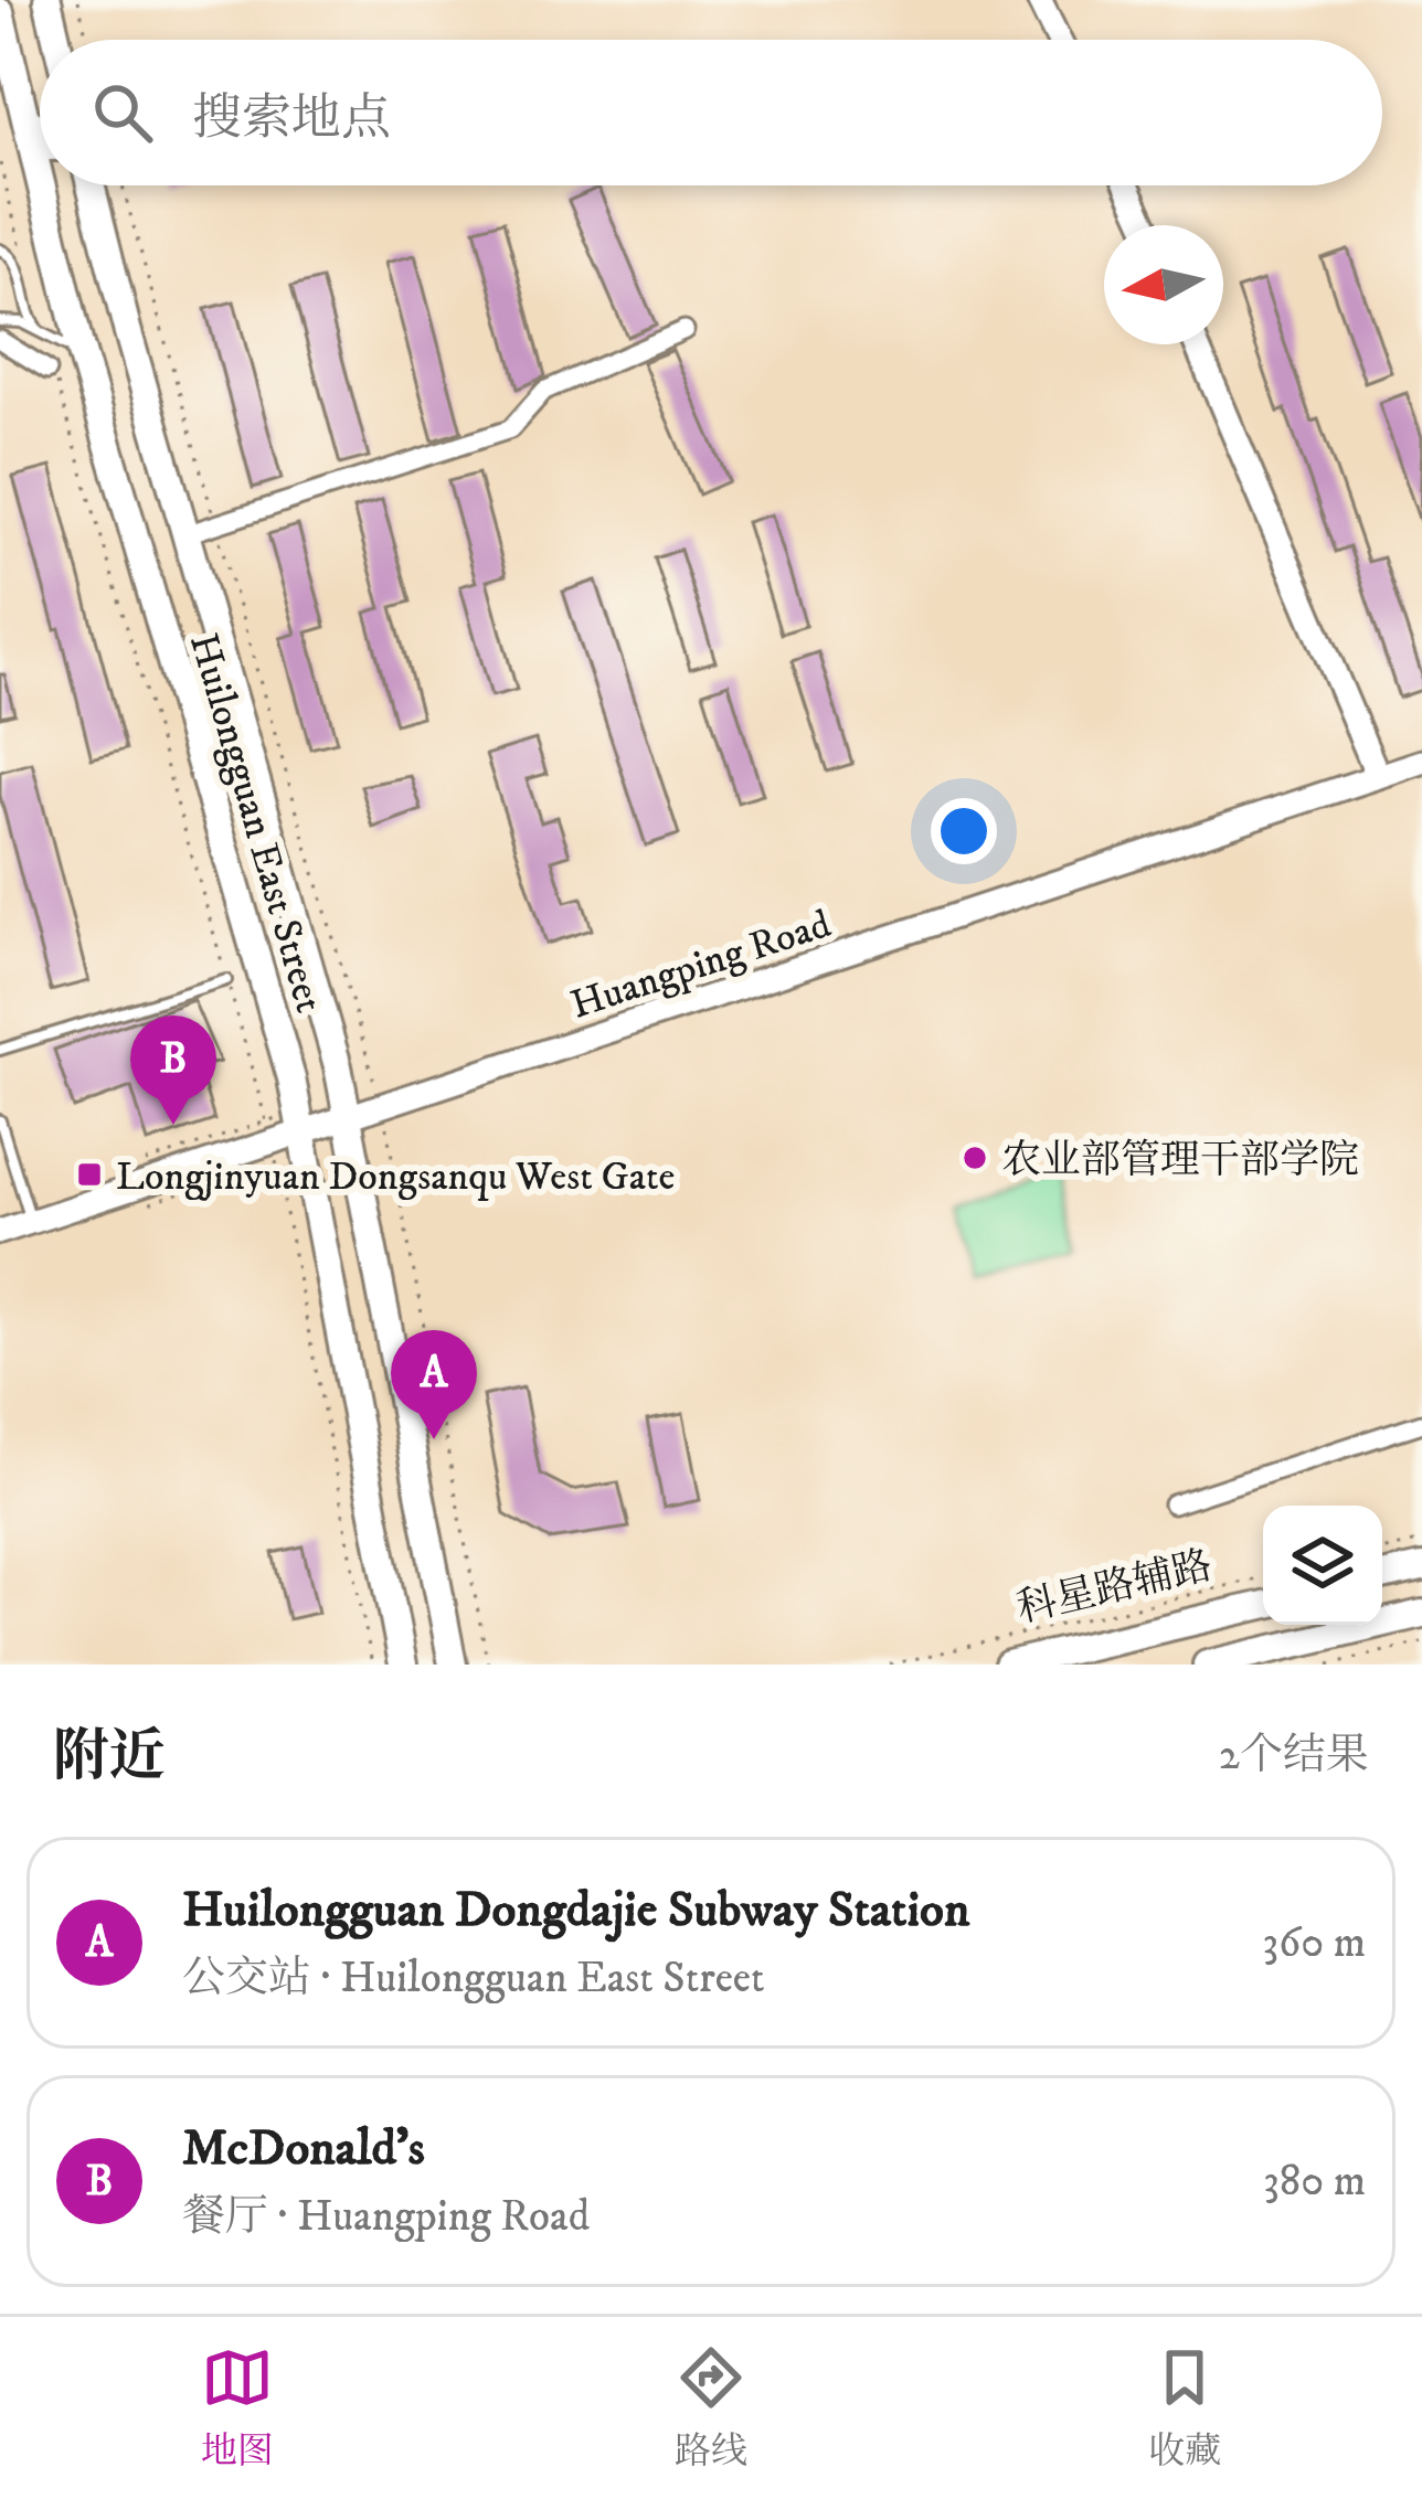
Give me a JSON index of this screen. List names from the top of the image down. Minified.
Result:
{"streets":{"main road":["Huilongguan East Street","Huangping Road"],"path":["科星路辅路"]},"crossings":[["Huilongguan East Street","Huangping Road"]],"places":{"other":["农业部管理干部学院"],"transit":["Longjinyuan Dongsanqu West Gate"]},"north":"left","page":{"search":"搜索地点","pins":["B","A"],"heading":["附近","2个结果"],"list":[{"mark":"A","name":"Huilongguan Dongdajie Subway Station","note":"公交站 · Huilongguan East Street","value":"360 m"},{"mark":"B","name":"McDonald's","note":"餐厅 · Huangping Road","value":"380 m"}],"nav":["地图","路线","收藏"]}}
